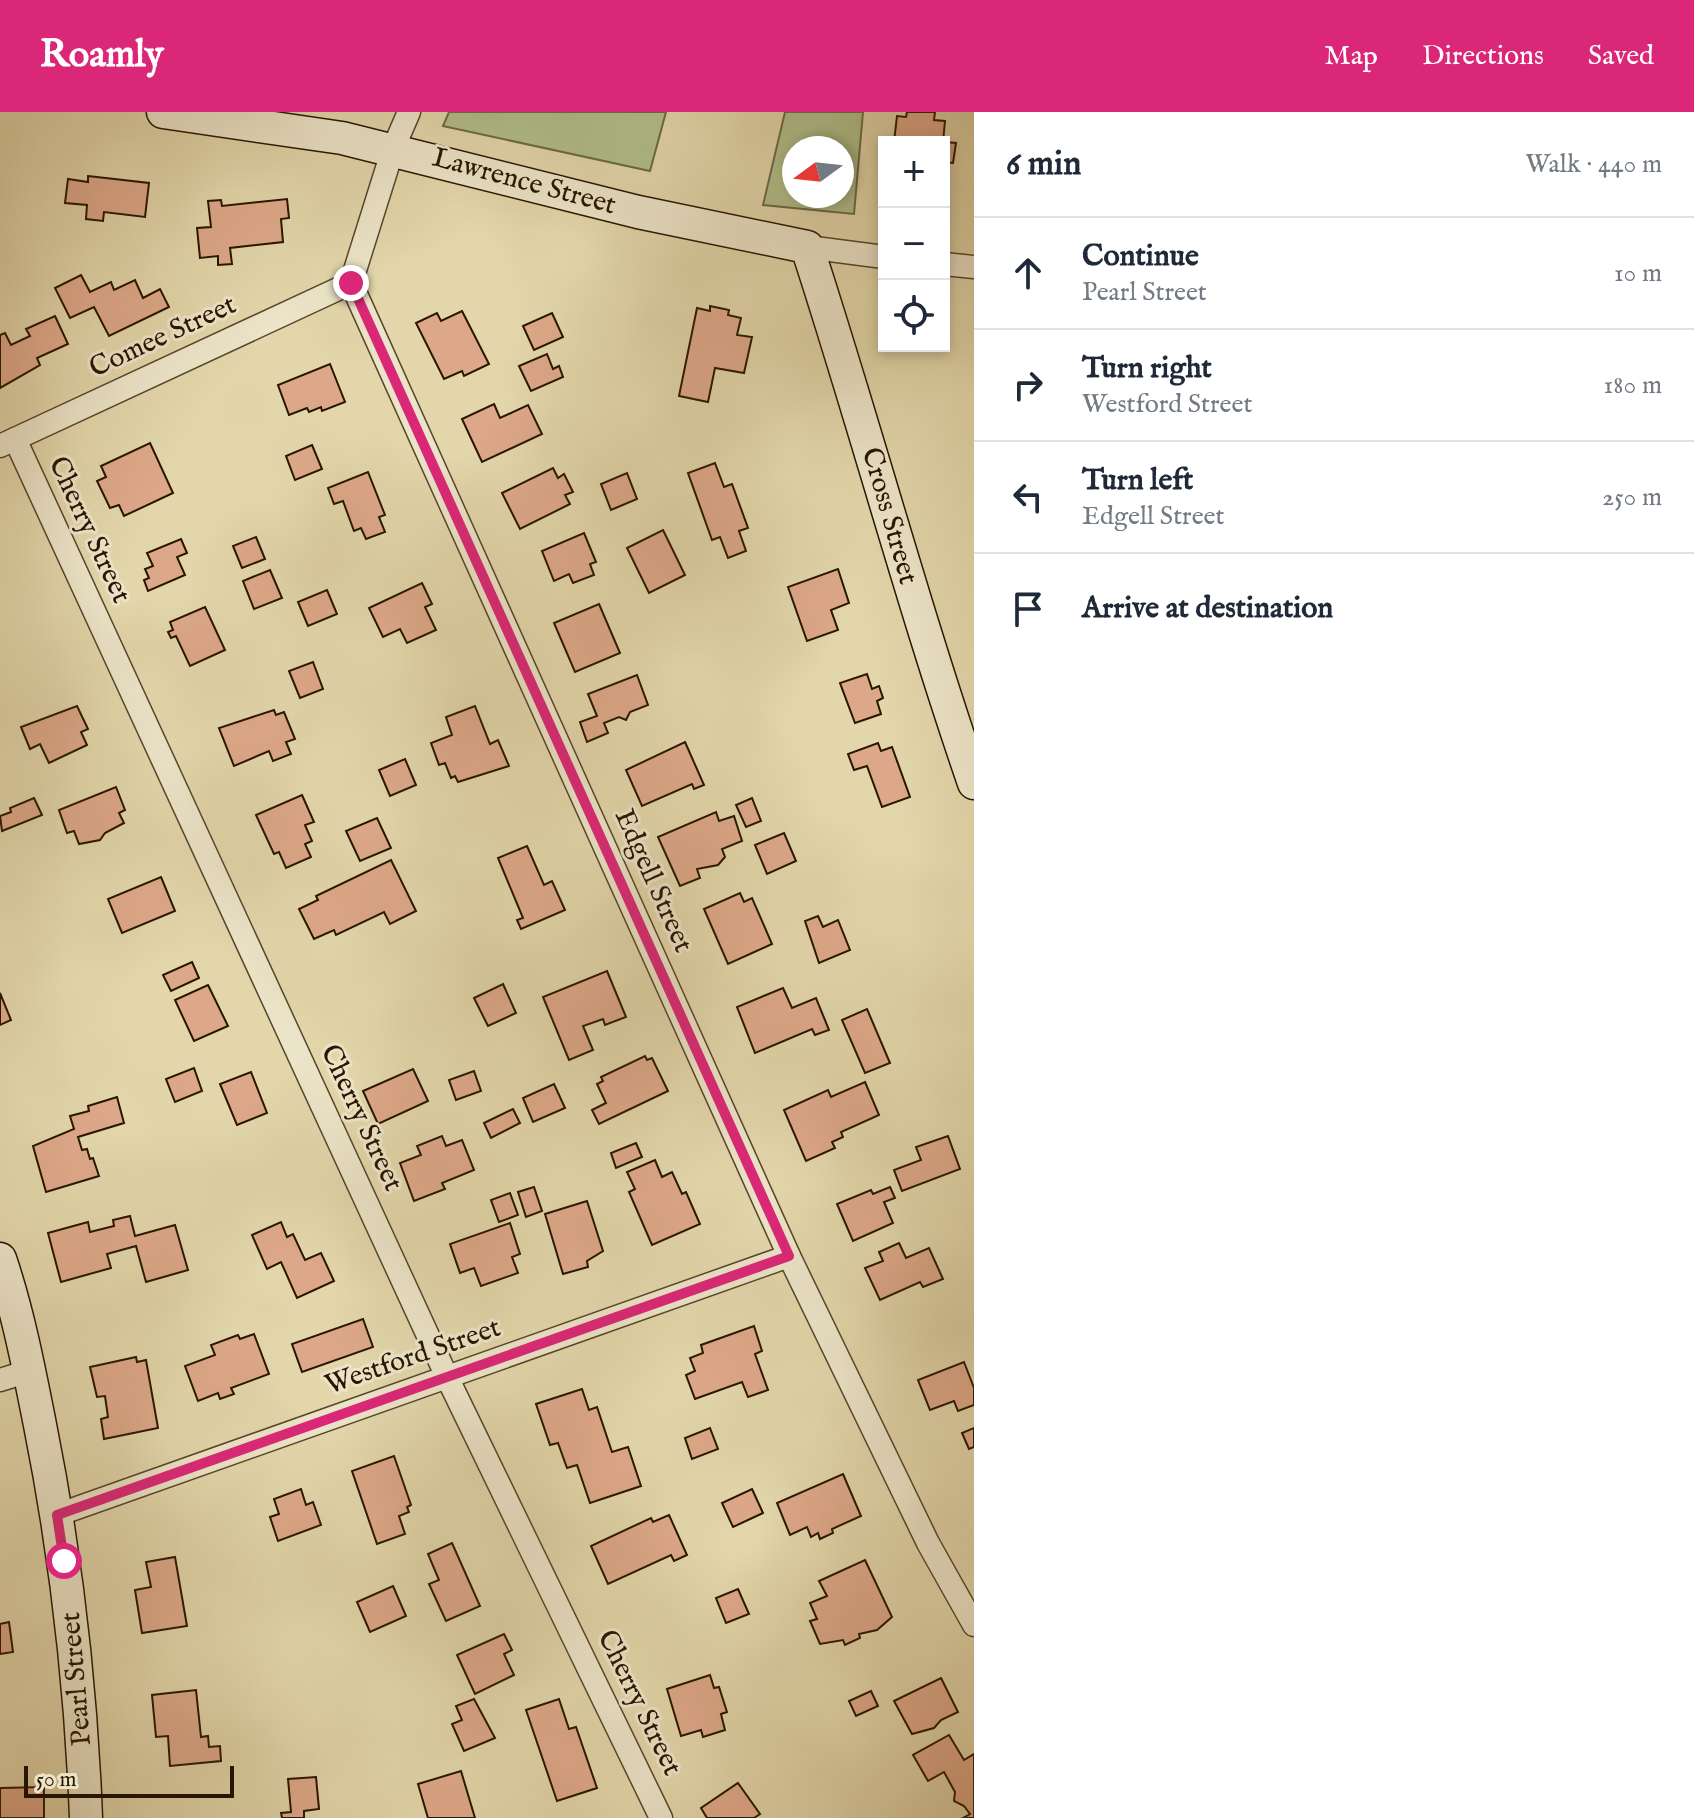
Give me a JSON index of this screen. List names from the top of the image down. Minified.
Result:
{"streets":{"street":["Lawrence Street","Comee Street","Cross Street","Cherry Street","Edgell Street","Westford Street","Pearl Street"]},"crossings":[["Lawrence Street","Cross Street"],["Comee Street","Cherry Street"],["Comee Street","Edgell Street"],["Cherry Street","Westford Street"],["Edgell Street","Westford Street"],["Westford Street","Pearl Street"]],"scale_bar":"50 m","north":"left","page":{"header":"Roamly","nav":["Map","Directions","Saved"],"heading":["6 min","Walk · 440 m"],"map_buttons":["+","−"],"list":[["Continue","Pearl Street","10 m"],["Turn right","Westford Street","180 m"],["Turn left","Edgell Street","250 m"],"Arrive at destination"],"scale":"50 m"}}
